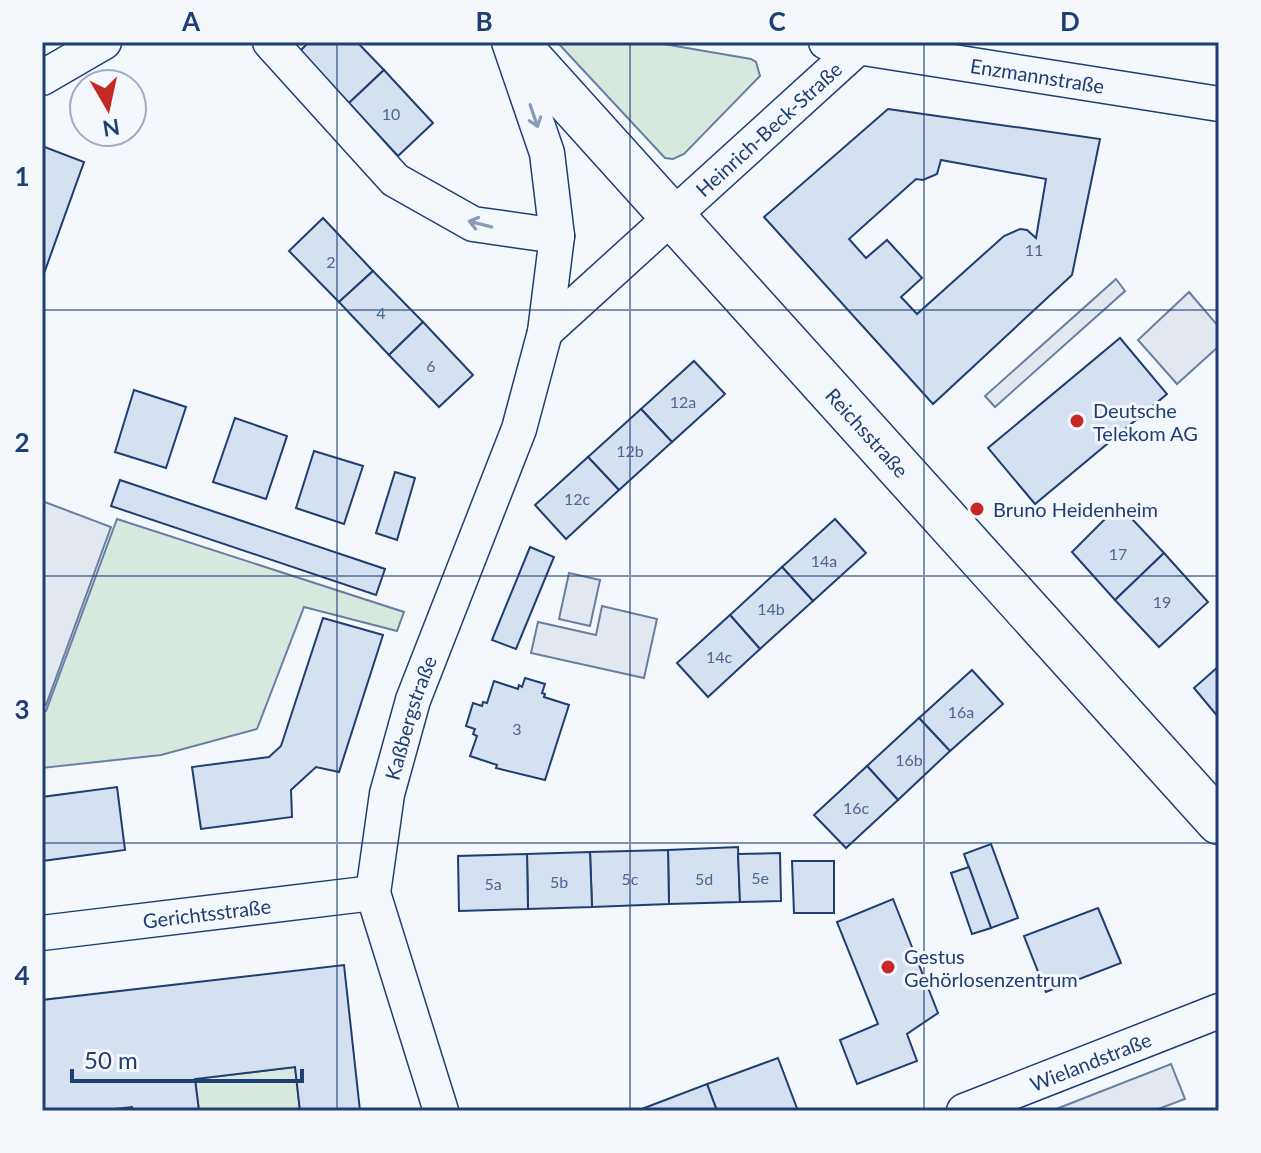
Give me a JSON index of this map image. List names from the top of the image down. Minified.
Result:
{"streets":{"main road":["Reichsstraße"],"street":["Enzmannstraße","Heinrich-Beck-Straße","Kaßbergstraße","Gerichtsstraße","Wielandstraße"]},"crossings":[["Enzmannstraße","Heinrich-Beck-Straße"],["Heinrich-Beck-Straße","Reichsstraße"],["Reichsstraße","Kaßbergstraße"],["Kaßbergstraße","Gerichtsstraße"]],"places":["Deutsche Telekom AG","Bruno Heidenheim","Gestus Gehörlosenzentrum"],"house_numbers":["10","11","2","4","6","12a","12b","12c","17","14a","19","14b","14c","16a","3","16b","16c","5e","5c","5d","5b","5a"],"scale_bar":"50 m","north":"bottom","grid":{"columns":["A","B","C","D"],"rows":["1","2","3","4"]}}
